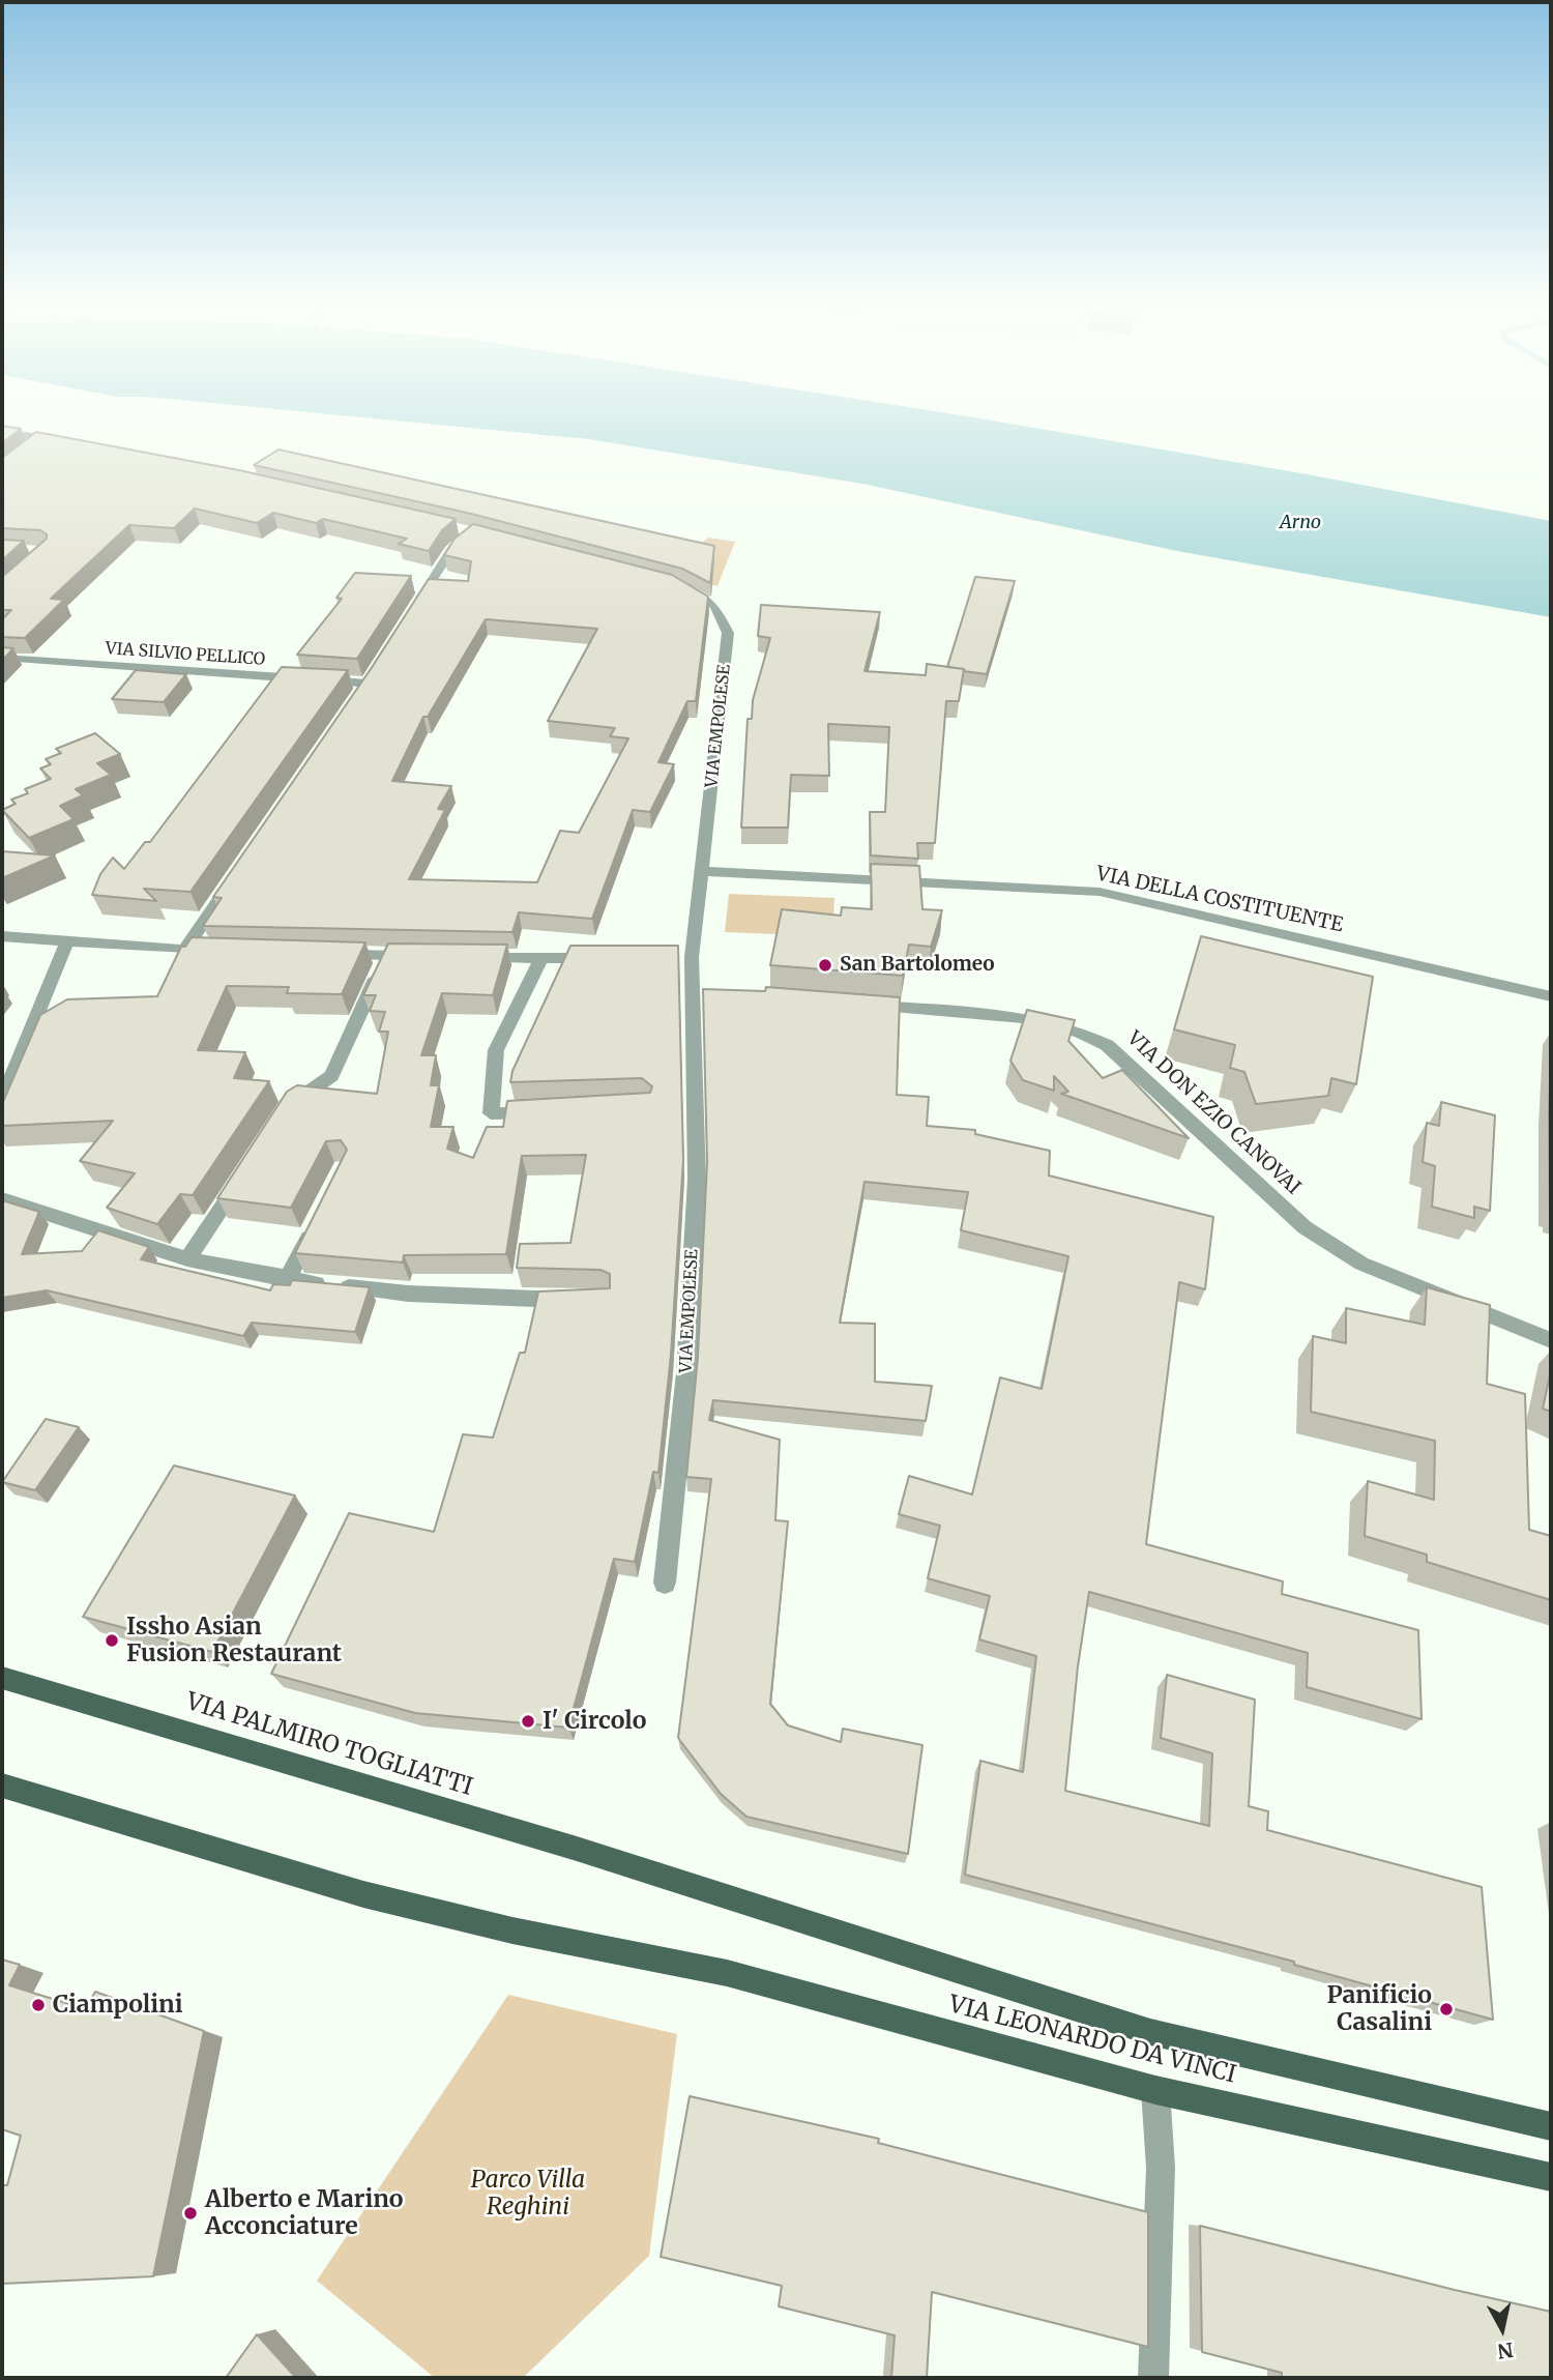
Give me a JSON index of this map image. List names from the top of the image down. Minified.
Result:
{"streets":{"main road":["VIA PALMIRO TOGLIATTI","VIA LEONARDO DA VINCI"],"street":["VIA SILVIO PELLICO","VIA EMPOLESE","VIA DELLA COSTITUENTE","VIA DON EZIO CANOVAI"]},"crossings":[["VIA EMPOLESE","VIA DELLA COSTITUENTE"],["VIA PALMIRO TOGLIATTI","VIA LEONARDO DA VINCI"]],"water":["Arno"],"parks":["Parco Villa Reghini"],"places":["San Bartolomeo","Issho Asian Fusion Restaurant","I' Circolo","Ciampolini","Panificio Casalini","Alberto e Marino Acconciature"],"north":"bottom"}
